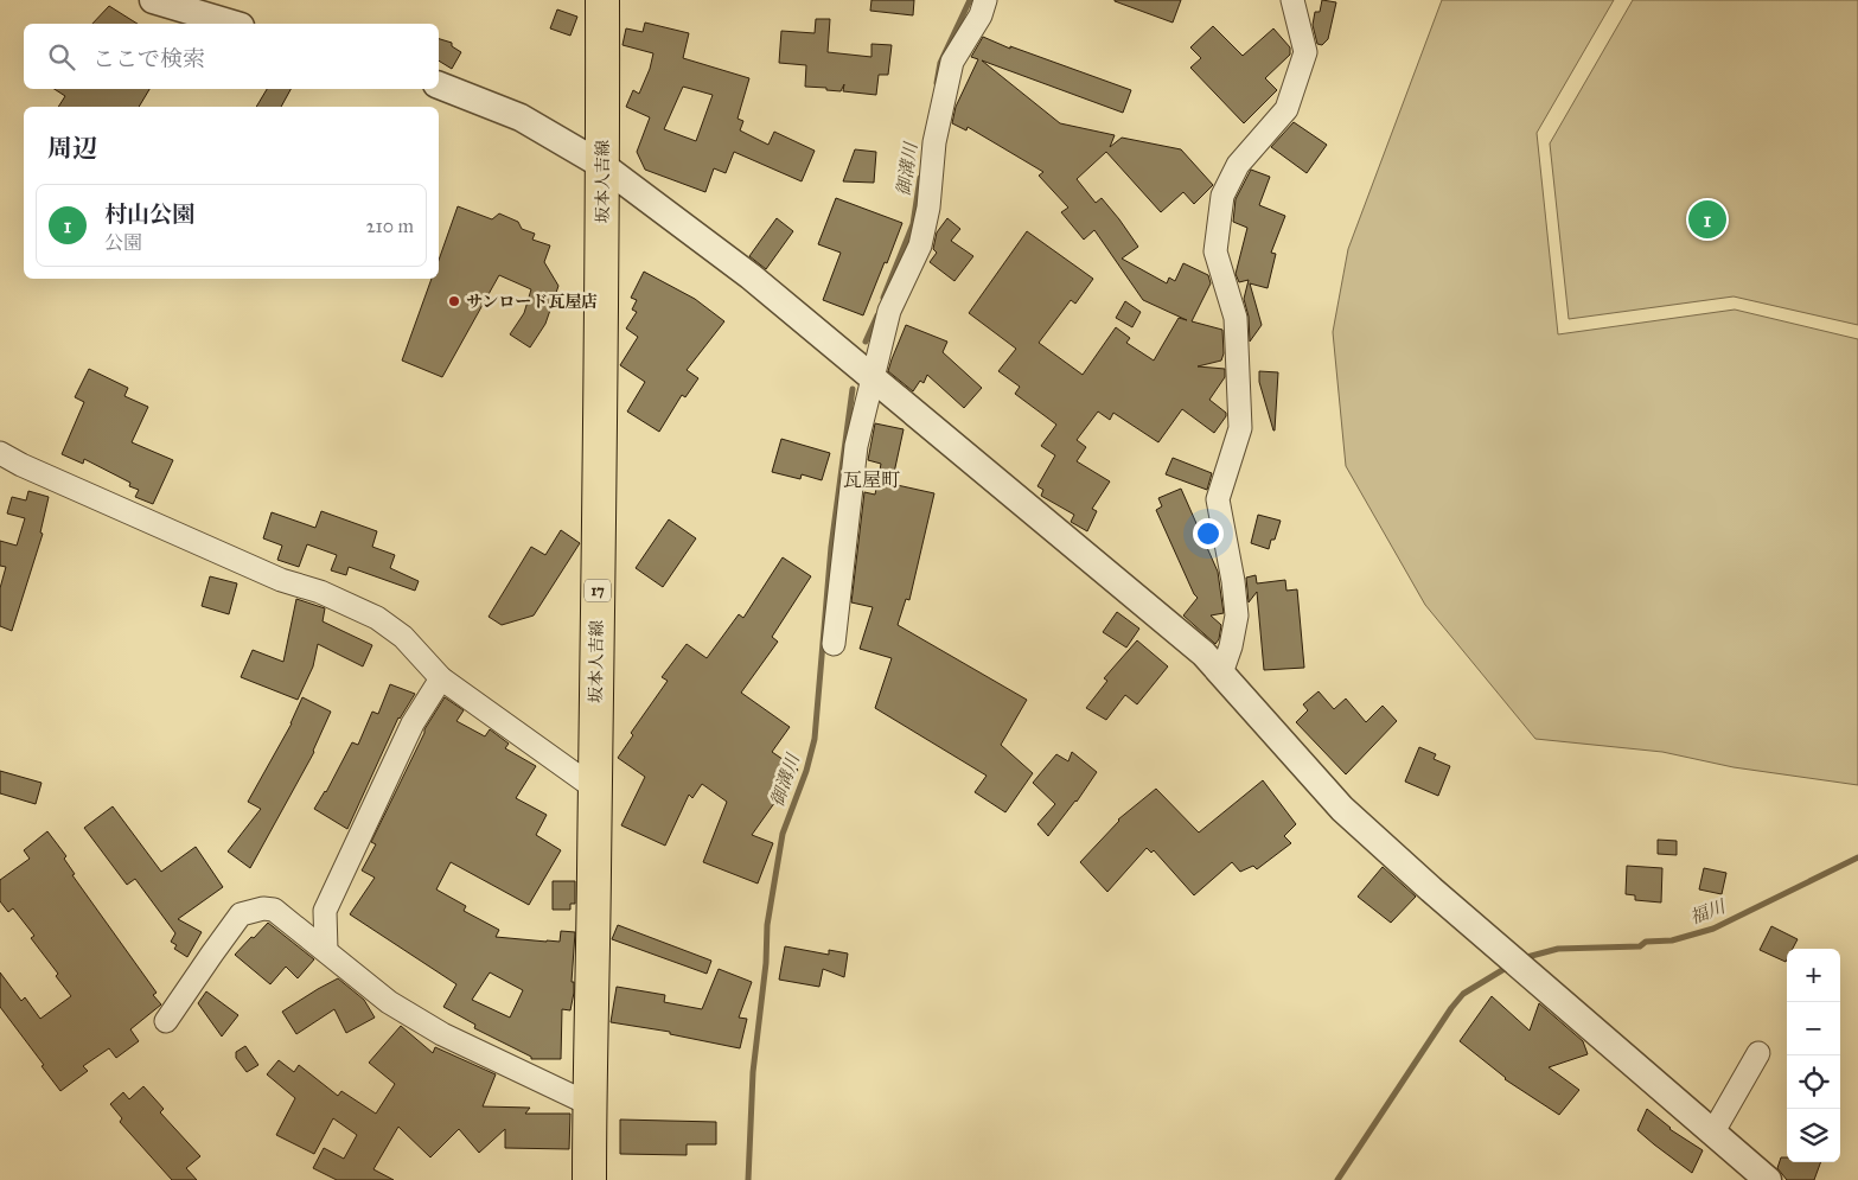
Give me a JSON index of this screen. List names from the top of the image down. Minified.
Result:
{"streets":{"main road":["坂本人吉線","17"]},"districts":["瓦屋町"],"water":["御溝川","福川"],"places":["サンロード瓦屋店"],"page":{"search":"ここで検索","heading":"周辺","list":[{"mark":"1","name":"村山公園","note":"公園","value":"210 m"}],"pins":"1","map_buttons":["+","−"]}}
